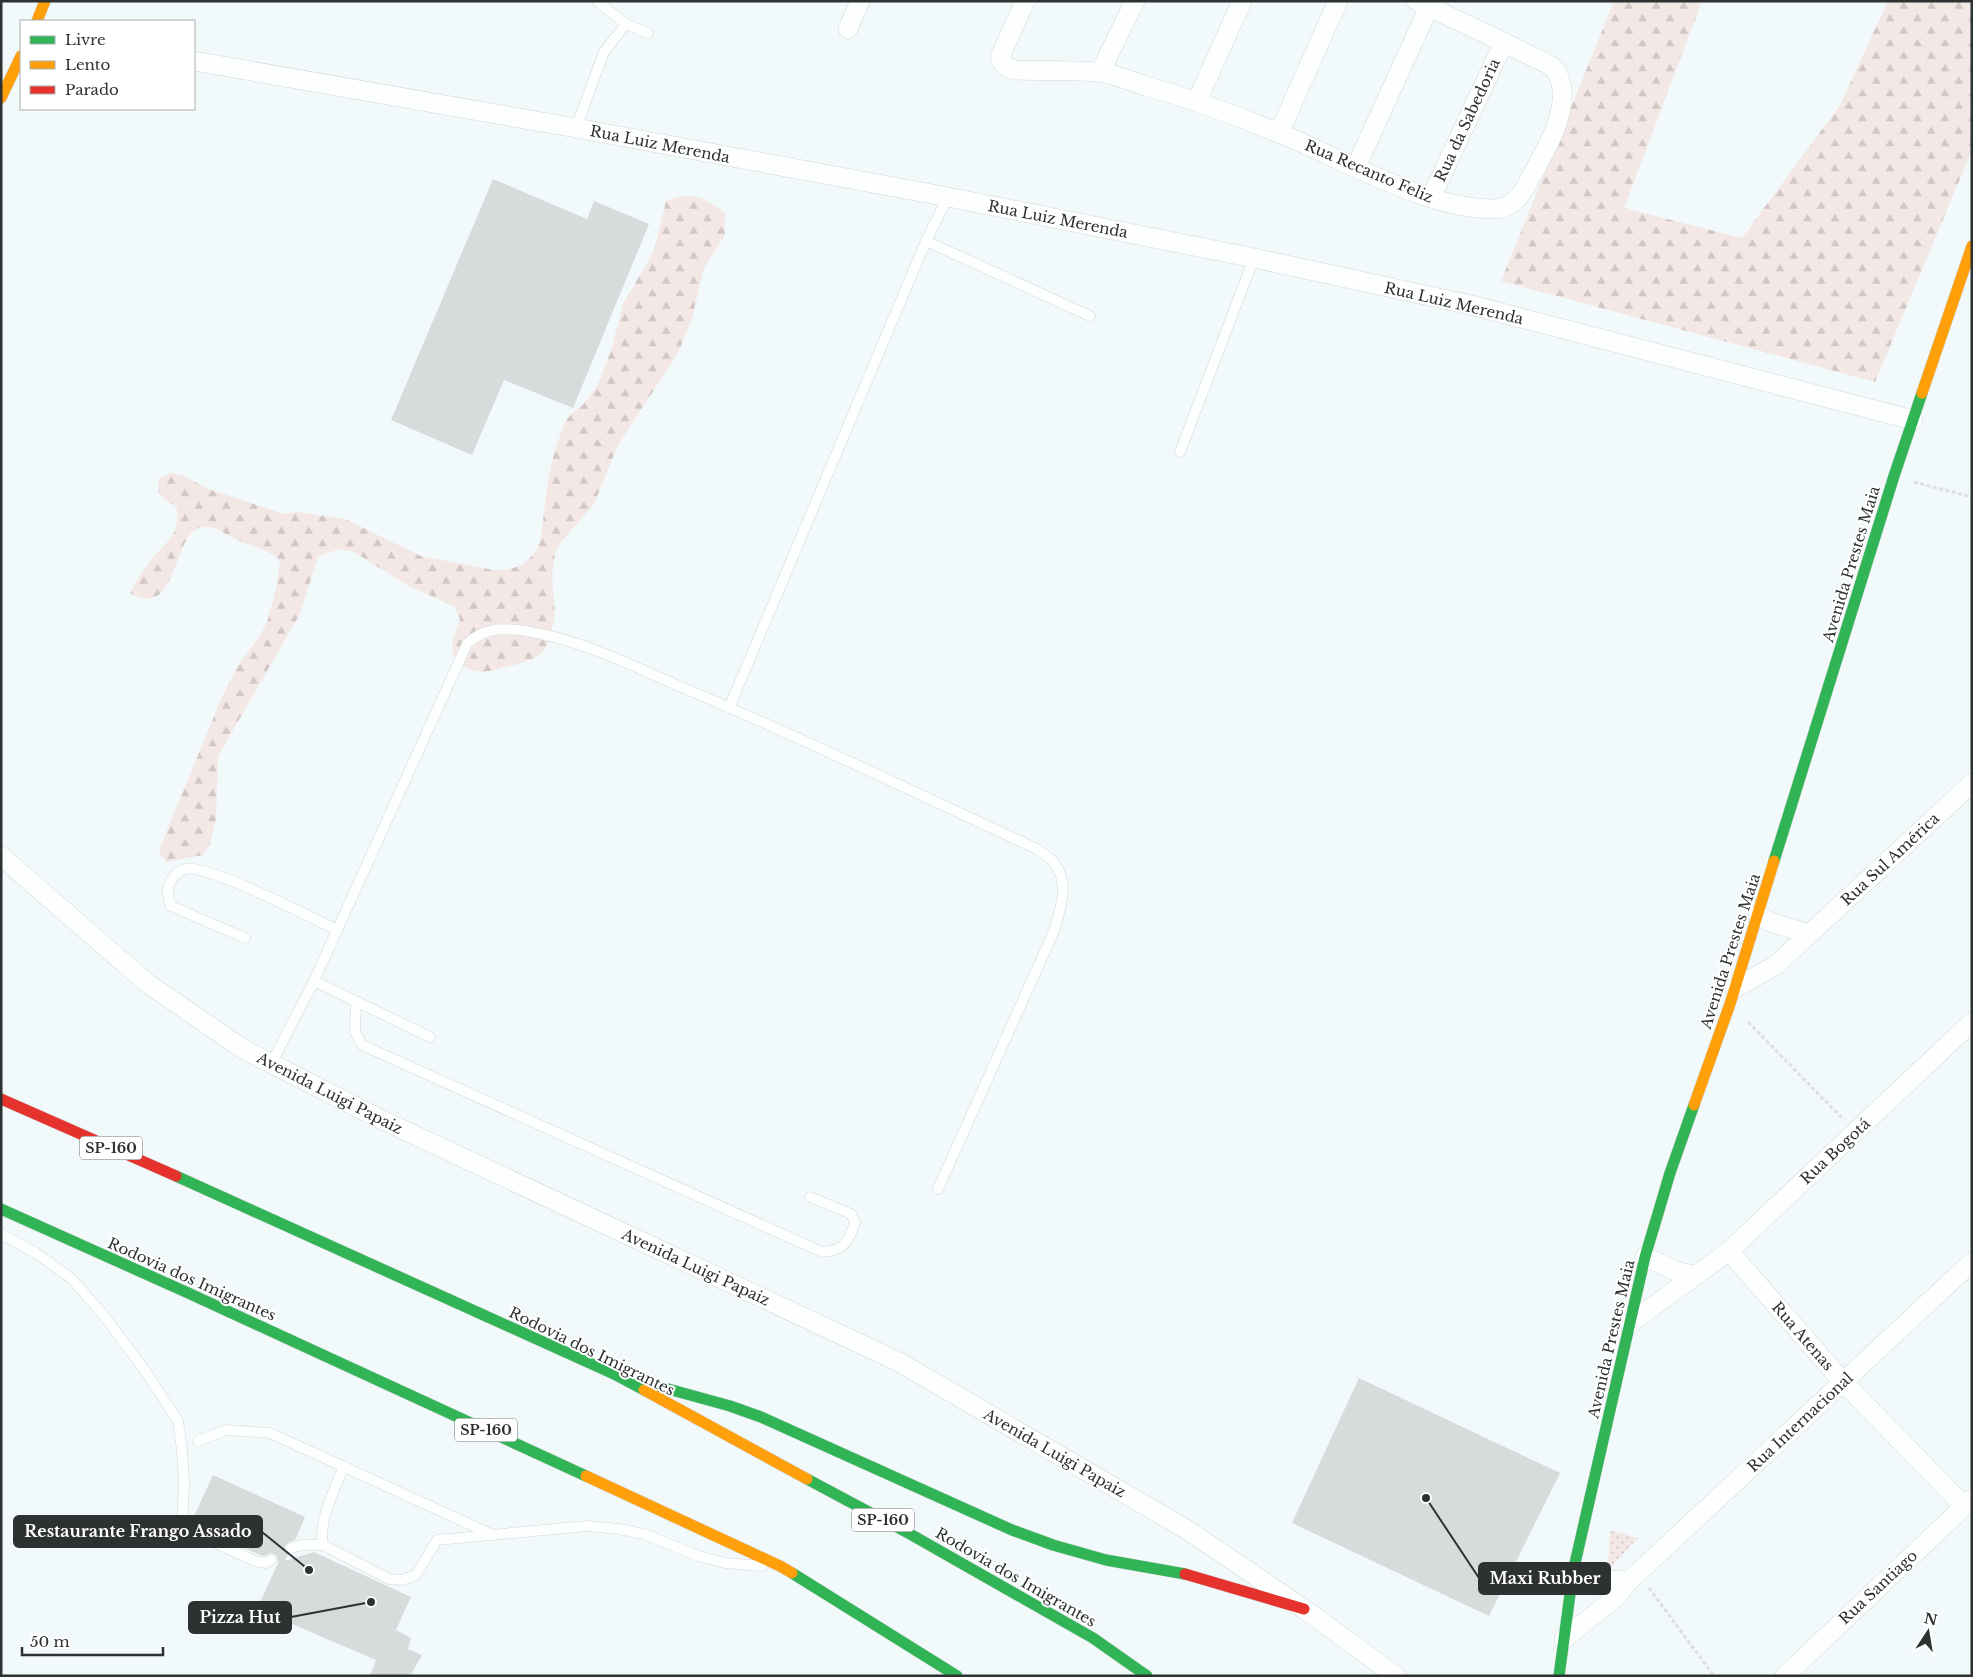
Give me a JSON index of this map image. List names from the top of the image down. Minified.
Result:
{"streets":{"main road":["Avenida Prestes Maia","SP-160","Rodovia dos Imigrantes"],"street":["Rua da Sabedoria","Rua Luiz Merenda","Rua Recanto Feliz","Rua Sul América","Avenida Luigi Papaiz","Rua Bogotá","Rua Atenas","Rua Internacional","Rua Santiago"]},"crossings":[["Rua da Sabedoria","Rua Recanto Feliz"],["Rua Luiz Merenda","Avenida Prestes Maia"],["Avenida Prestes Maia","Rua Sul América"],["Avenida Prestes Maia","Rua Bogotá"],["Avenida Prestes Maia","Rua Internacional"],["Rua Bogotá","Rua Atenas"],["Rua Atenas","Rua Internacional"],["Rua Atenas","Rua Santiago"]],"places":["Maxi Rubber","Restaurante Frango Assado","Pizza Hut"],"legend":["Livre","Lento","Parado"],"scale_bar":"50 m","north":"top"}
